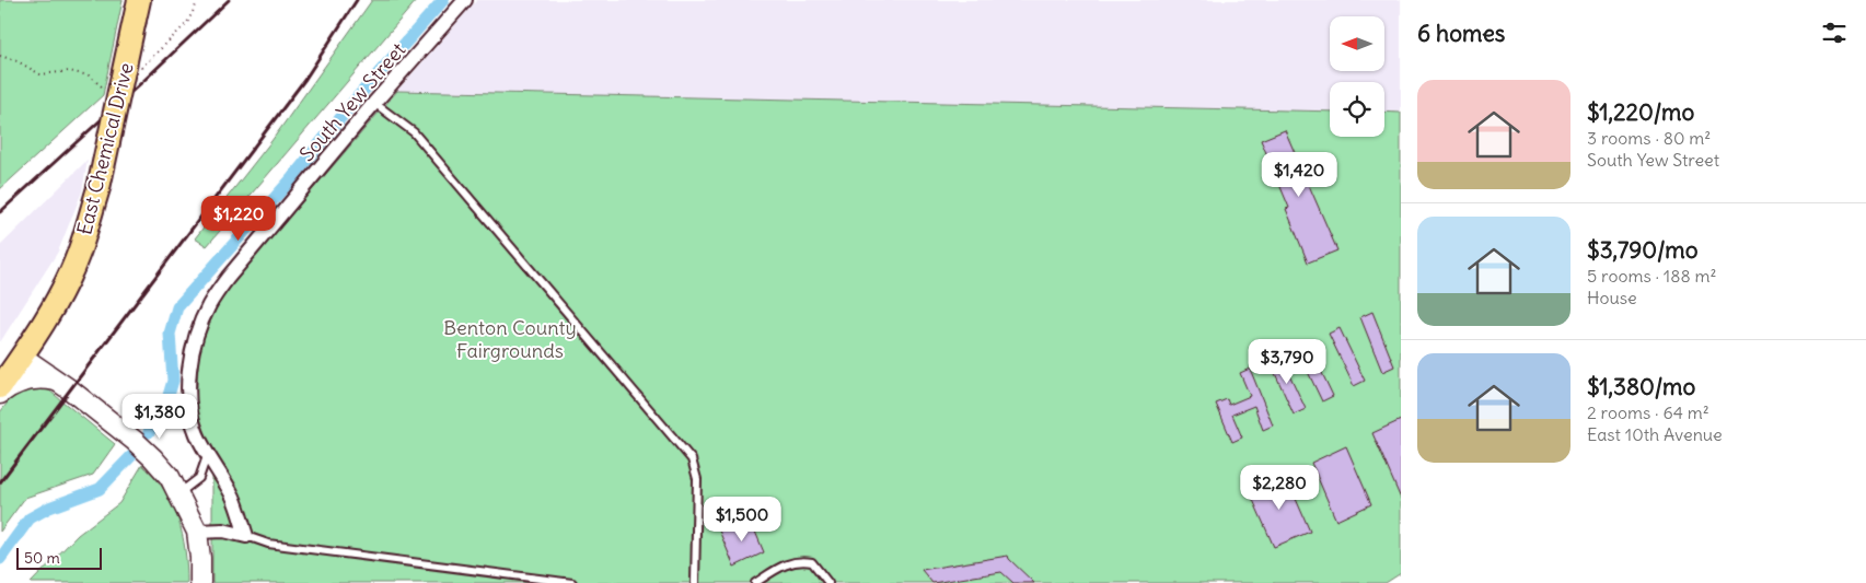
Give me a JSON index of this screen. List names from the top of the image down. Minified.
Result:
{"streets":{"main road":["East Chemical Drive"],"street":["South Yew Street"]},"parks":["Benton County Fairgrounds"],"scale_bar":"50 m","north":"left","page":{"heading":"6 homes","list":[{"name":"$1,220/mo","note":"3 rooms · 80 m² · South Yew Street"},{"name":"$3,790/mo","note":"5 rooms · 188 m² · House"},{"name":"$1,380/mo","note":"2 rooms · 64 m² · East 10th Avenue"}],"price":["$1,420","$1,220","$3,790","$1,380","$2,280","$1,500"],"scale":"50 m"}}
